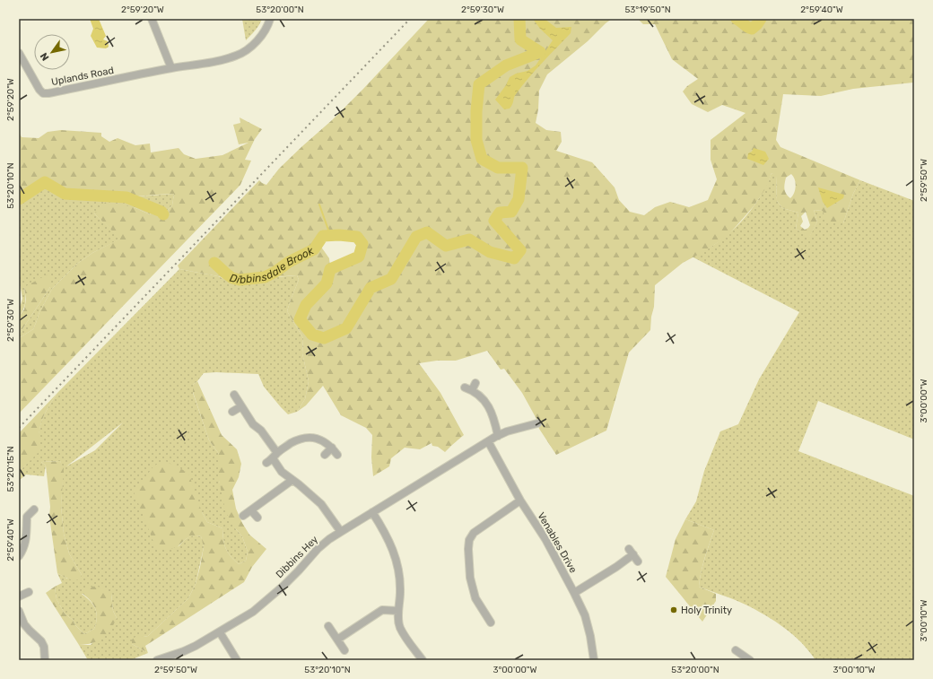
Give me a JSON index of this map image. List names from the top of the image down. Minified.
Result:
{"streets":{"street":["Uplands Road","Venables Drive","Dibbins Hey"]},"crossings":[["Venables Drive","Dibbins Hey"]],"water":["Dibbinsdale Brook"],"places":["Holy Trinity"],"north":"bottom left","coordinates":["2°59'20\"W","53°20'00\"N","2°59'30\"W","53°19'50\"N","2°59'40\"W","2°59'50\"W","53°20'10\"N","3°00'00\"W","53°20'15\"N","3°00'10\"W"]}
